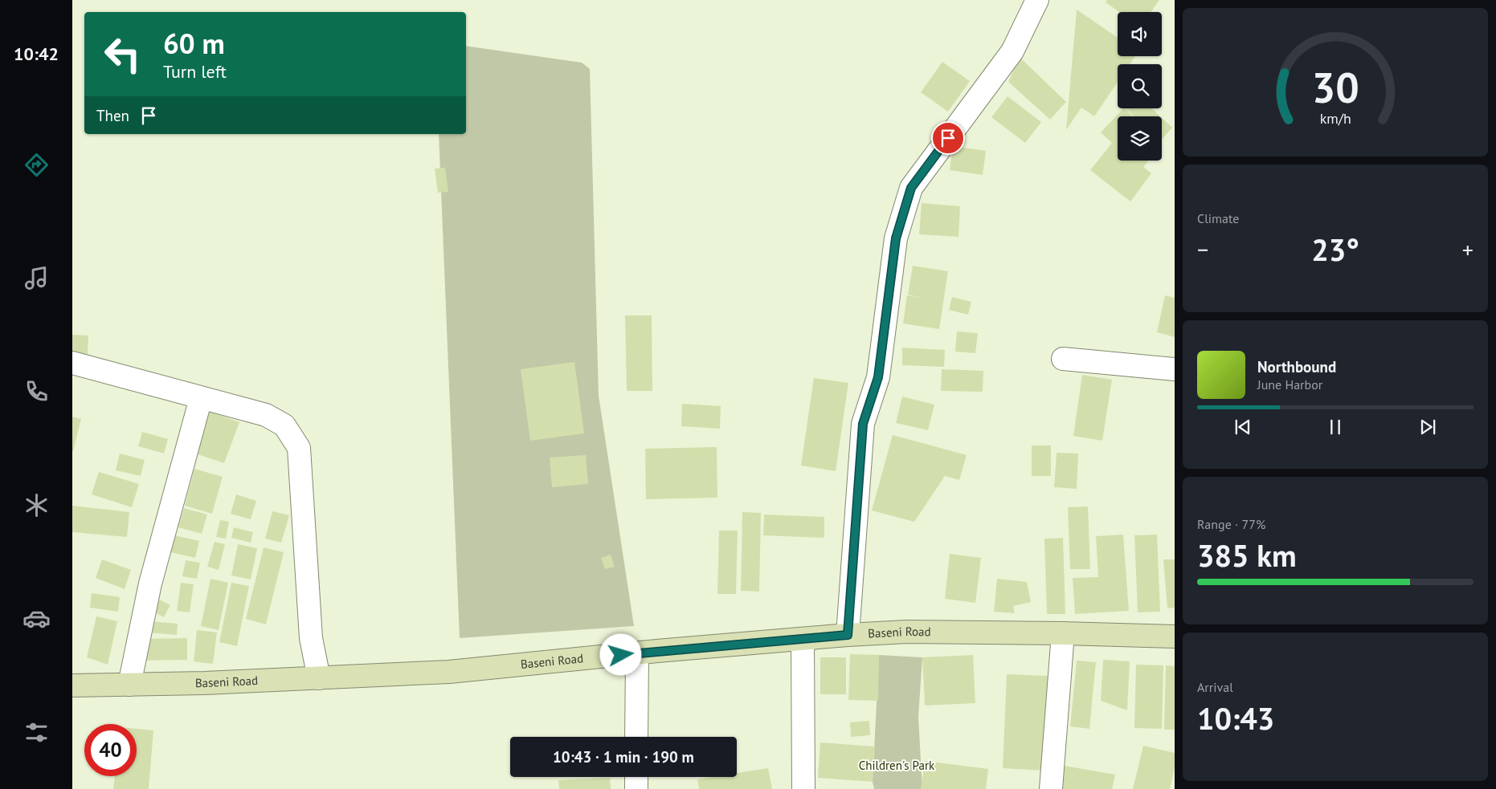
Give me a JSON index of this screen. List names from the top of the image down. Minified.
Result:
{"streets":{"street":["Baseni Road"]},"parks":["Children's Park"],"page":{"tabs":"10:42","turn":["60 m","Turn left"],"then":"Then","tile":["Climate",["Range · 77%","385 km"],["Arrival","10:43"]],"heat":["−","23°","+"],"song":["Northbound","June Harbor"],"limit":"40","trip":"10:43 · 1 min · 190 m","gauge":["30","km/h"]}}
